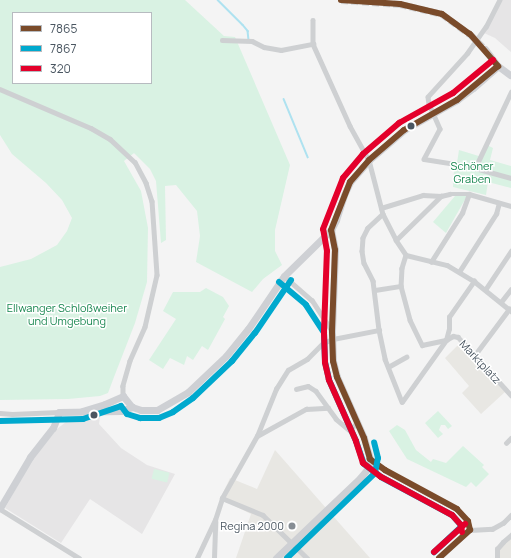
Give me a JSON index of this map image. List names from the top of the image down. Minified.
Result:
{"streets":{"street":["Marktplatz"]},"parks":["Schöner Graben","Ellwanger Schloßweiher und Umgebung"],"places":["Regina 2000"],"lines":["transit line 7865","transit line 320","transit line 7867"],"legend":["7865","7867","320"]}
